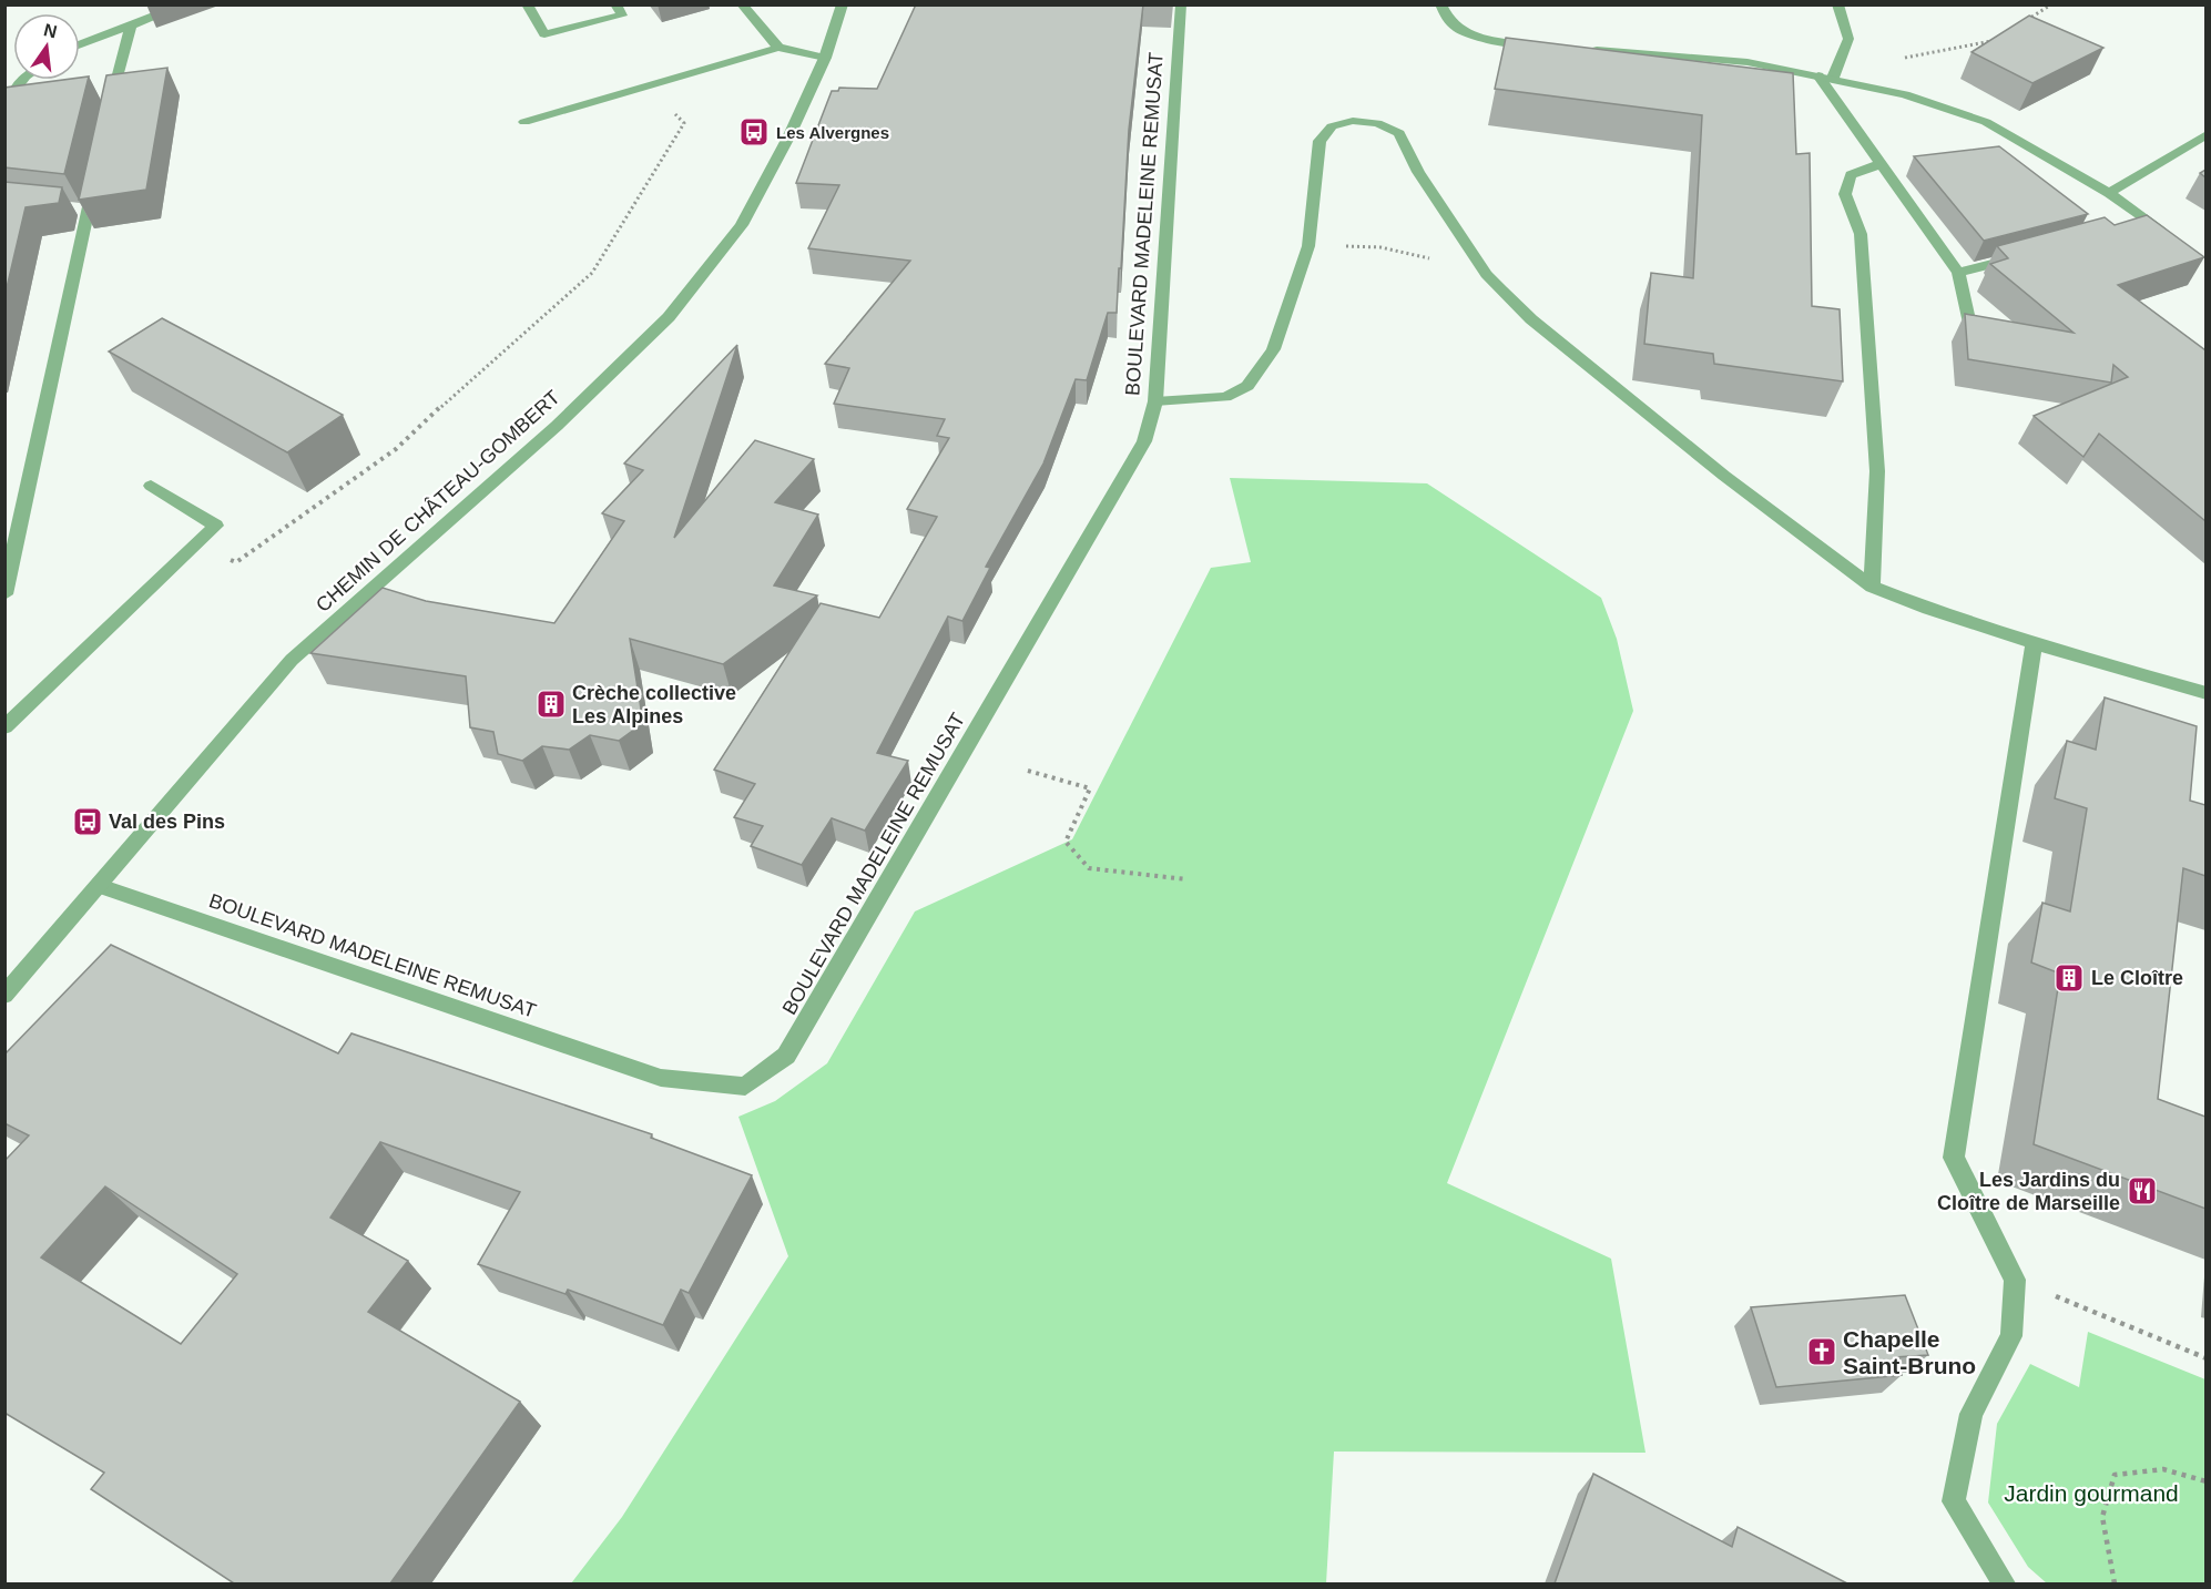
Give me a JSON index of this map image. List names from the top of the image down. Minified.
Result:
{"streets":{"street":["BOULEVARD MADELEINE REMUSAT","CHEMIN DE CHÂTEAU-GOMBERT"]},"crossings":[["BOULEVARD MADELEINE REMUSAT","CHEMIN DE CHÂTEAU-GOMBERT"]],"parks":["Jardin gourmand"],"places":{"bus stop":["Les Alvergnes","Val des Pins"],"building":["Crèche collective Les Alpines","Le Cloître"],"restaurant":["Les Jardins du Cloître de Marseille"],"church":["Chapelle Saint-Bruno"]},"north":"top"}
